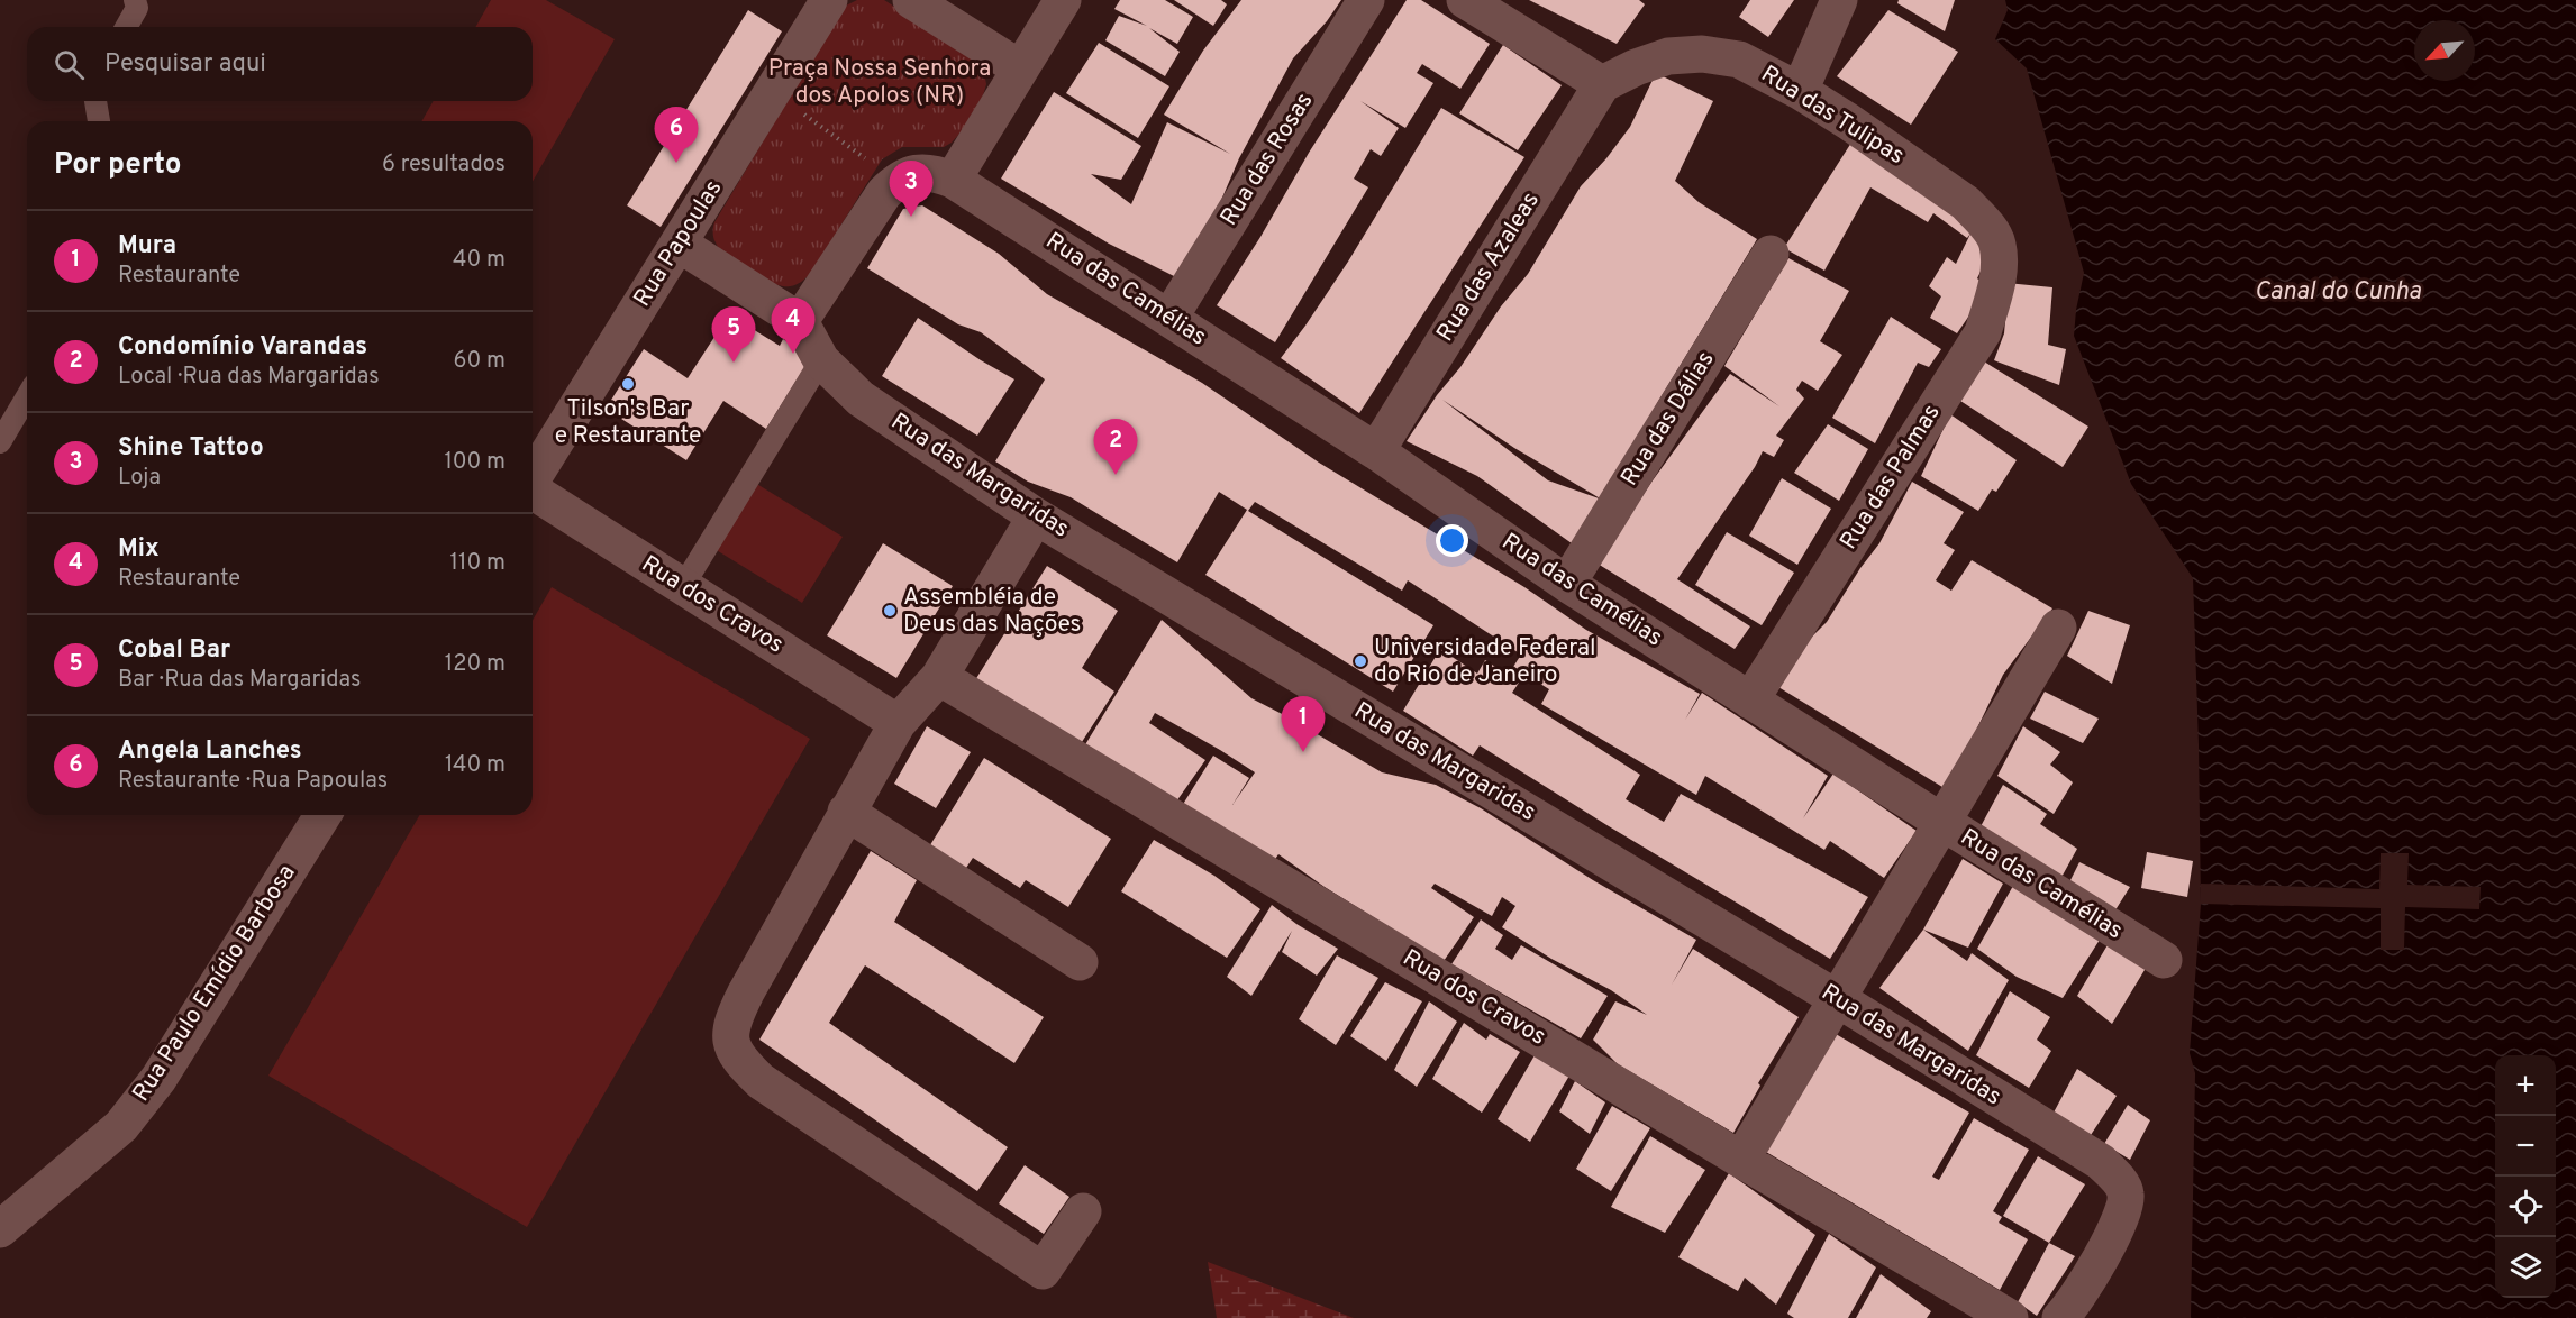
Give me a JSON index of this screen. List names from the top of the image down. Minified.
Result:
{"streets":{"street":["Rua das Tulipas","Rua das Rosas","Rua Papoulas","Rua das Azaleas","Rua das Camélias","Rua das Dálias","Rua das Margaridas","Rua das Palmas","Rua dos Cravos","Rua Paulo Emídio Barbosa"]},"crossings":[["Rua das Tulipas","Rua das Azaleas"],["Rua das Tulipas","Rua das Palmas"],["Rua das Rosas","Rua das Camélias"],["Rua Papoulas","Rua das Margaridas"],["Rua das Azaleas","Rua das Camélias"],["Rua das Camélias","Rua das Dálias"],["Rua das Camélias","Rua das Palmas"]],"water":["Canal do Cunha"],"parks":["Praça Nossa Senhora dos Apolos (NR)"],"places":["Tilson's Bar e Restaurante","Assembléia de Deus das Nações","Universidade Federal do Rio de Janeiro"],"north":"bottom left","page":{"search":"Pesquisar aqui","pins":["6","3","4","5","2","1"],"heading":["Por perto","6 resultados"],"list":[{"mark":"1","name":"Mura","note":"Restaurante","value":"40 m"},{"mark":"2","name":"Condomínio Varandas","note":"Local · Rua das Margaridas","value":"60 m"},{"mark":"3","name":"Shine Tattoo","note":"Loja","value":"100 m"},{"mark":"4","name":"Mix","note":"Restaurante","value":"110 m"},{"mark":"5","name":"Cobal Bar","note":"Bar · Rua das Margaridas","value":"120 m"},{"mark":"6","name":"Angela Lanches","note":"Restaurante · Rua Papoulas","value":"140 m"}],"map_buttons":["+","−"]}}
